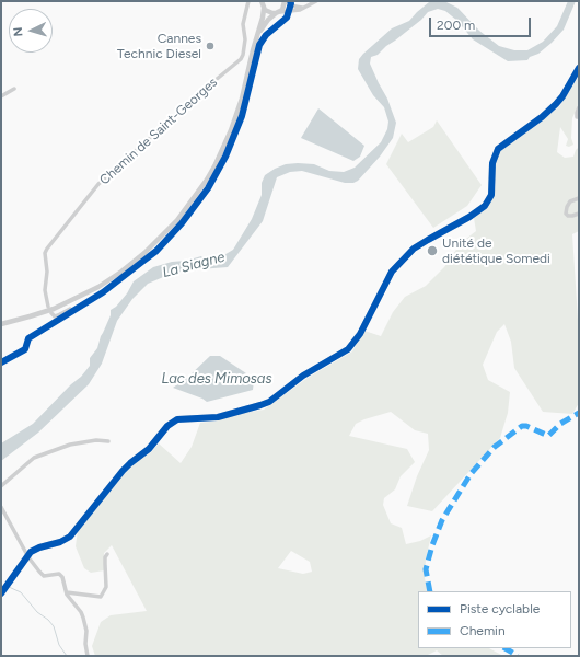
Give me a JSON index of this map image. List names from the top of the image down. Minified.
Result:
{"streets":{"street":["Chemin de Saint-Georges"]},"water":["La Siagne","Lac des Mimosas"],"places":["Cannes Technic Diesel","Unité de diététique Somedi"],"legend":["Piste cyclable","Chemin"],"scale_bar":"200 m","north":"left"}
